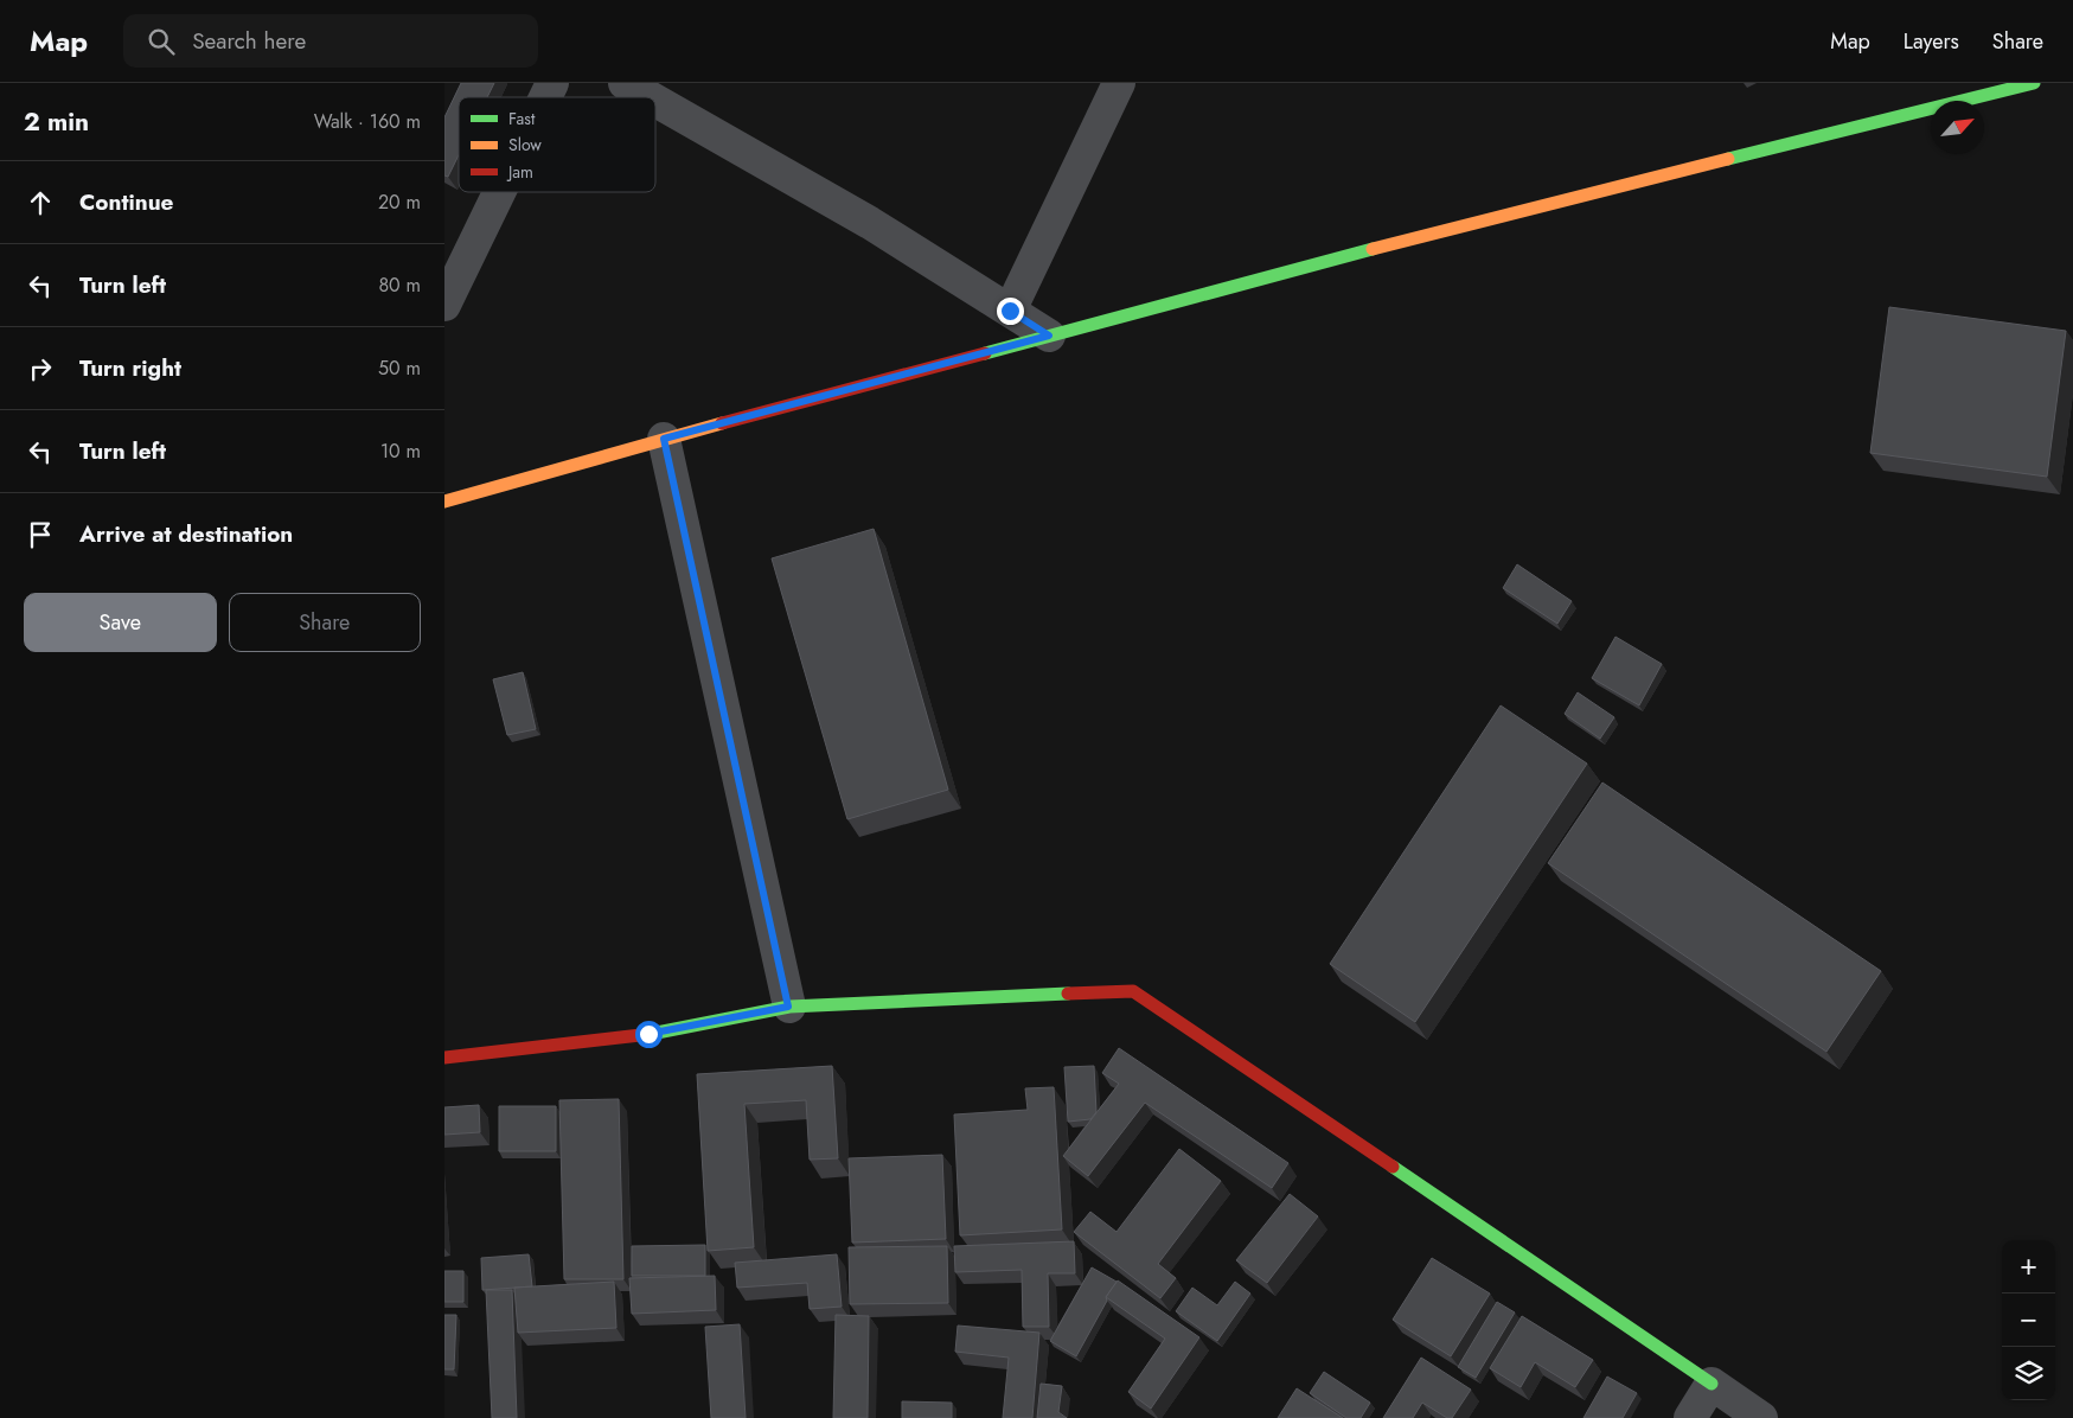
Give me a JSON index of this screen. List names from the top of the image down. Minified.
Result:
{"legend":["Fast","Slow","Jam"],"north":"top right","page":{"header":"Map","search":"Search here","nav":["Map","Layers","Share"],"heading":["2 min","Walk · 160 m"],"list":[["Continue","20 m"],["Turn left","80 m"],["Turn right","50 m"],["Turn left","10 m"],"Arrive at destination"],"buttons":["Save","Share"],"map_buttons":["+","−"]}}
